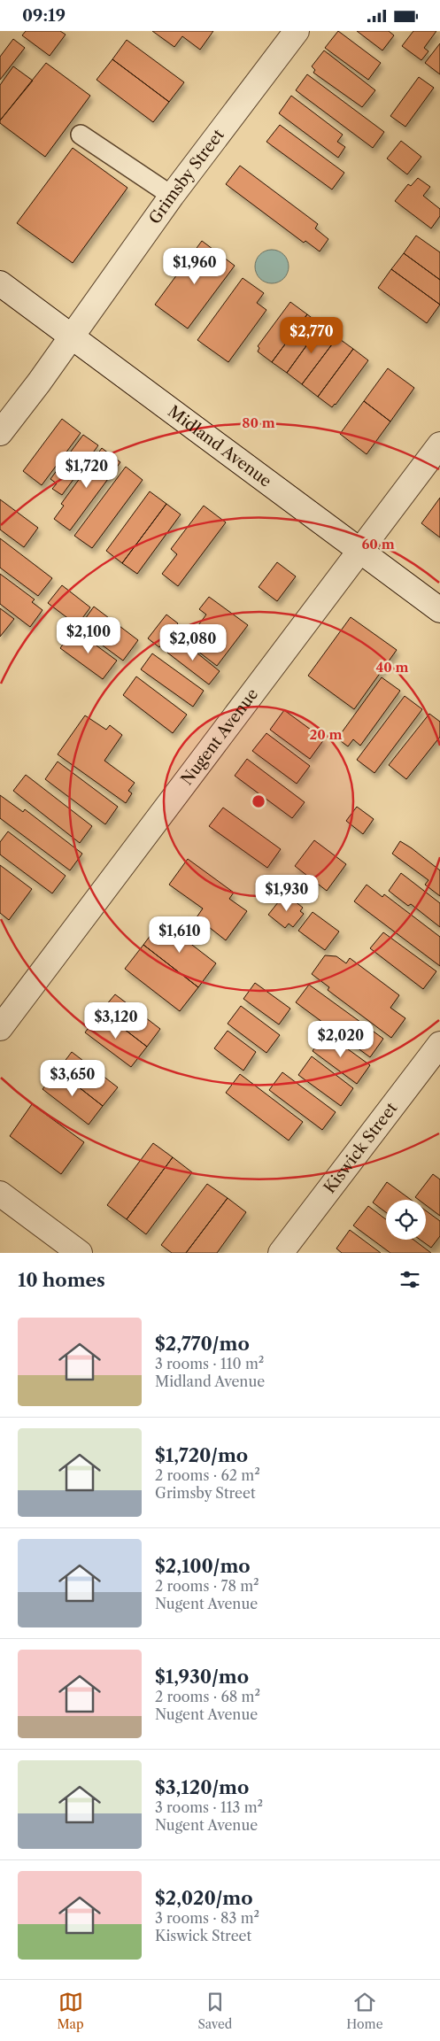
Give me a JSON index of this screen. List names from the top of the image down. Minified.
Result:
{"streets":{"street":["Grimsby Street","Midland Avenue","Nugent Avenue","Kiswick Street"]},"crossings":[["Grimsby Street","Midland Avenue"],["Midland Avenue","Nugent Avenue"]],"page":{"status":"09:19","price":["$1,960","$2,770","$1,720","$2,100","$2,080","$1,930","$1,610","$3,120","$2,020","$3,650"],"heading":"10 homes","list":[{"name":"$2,770/mo","note":"3 rooms · 110 m² · Midland Avenue"},{"name":"$1,720/mo","note":"2 rooms · 62 m² · Grimsby Street"},{"name":"$2,100/mo","note":"2 rooms · 78 m² · Nugent Avenue"},{"name":"$1,930/mo","note":"2 rooms · 68 m² · Nugent Avenue"},{"name":"$3,120/mo","note":"3 rooms · 113 m² · Nugent Avenue"},{"name":"$2,020/mo","note":"3 rooms · 83 m² · Kiswick Street"}],"tabs":["Map","Saved","Home"]},"rings":["80 m","60 m","40 m","20 m"]}
